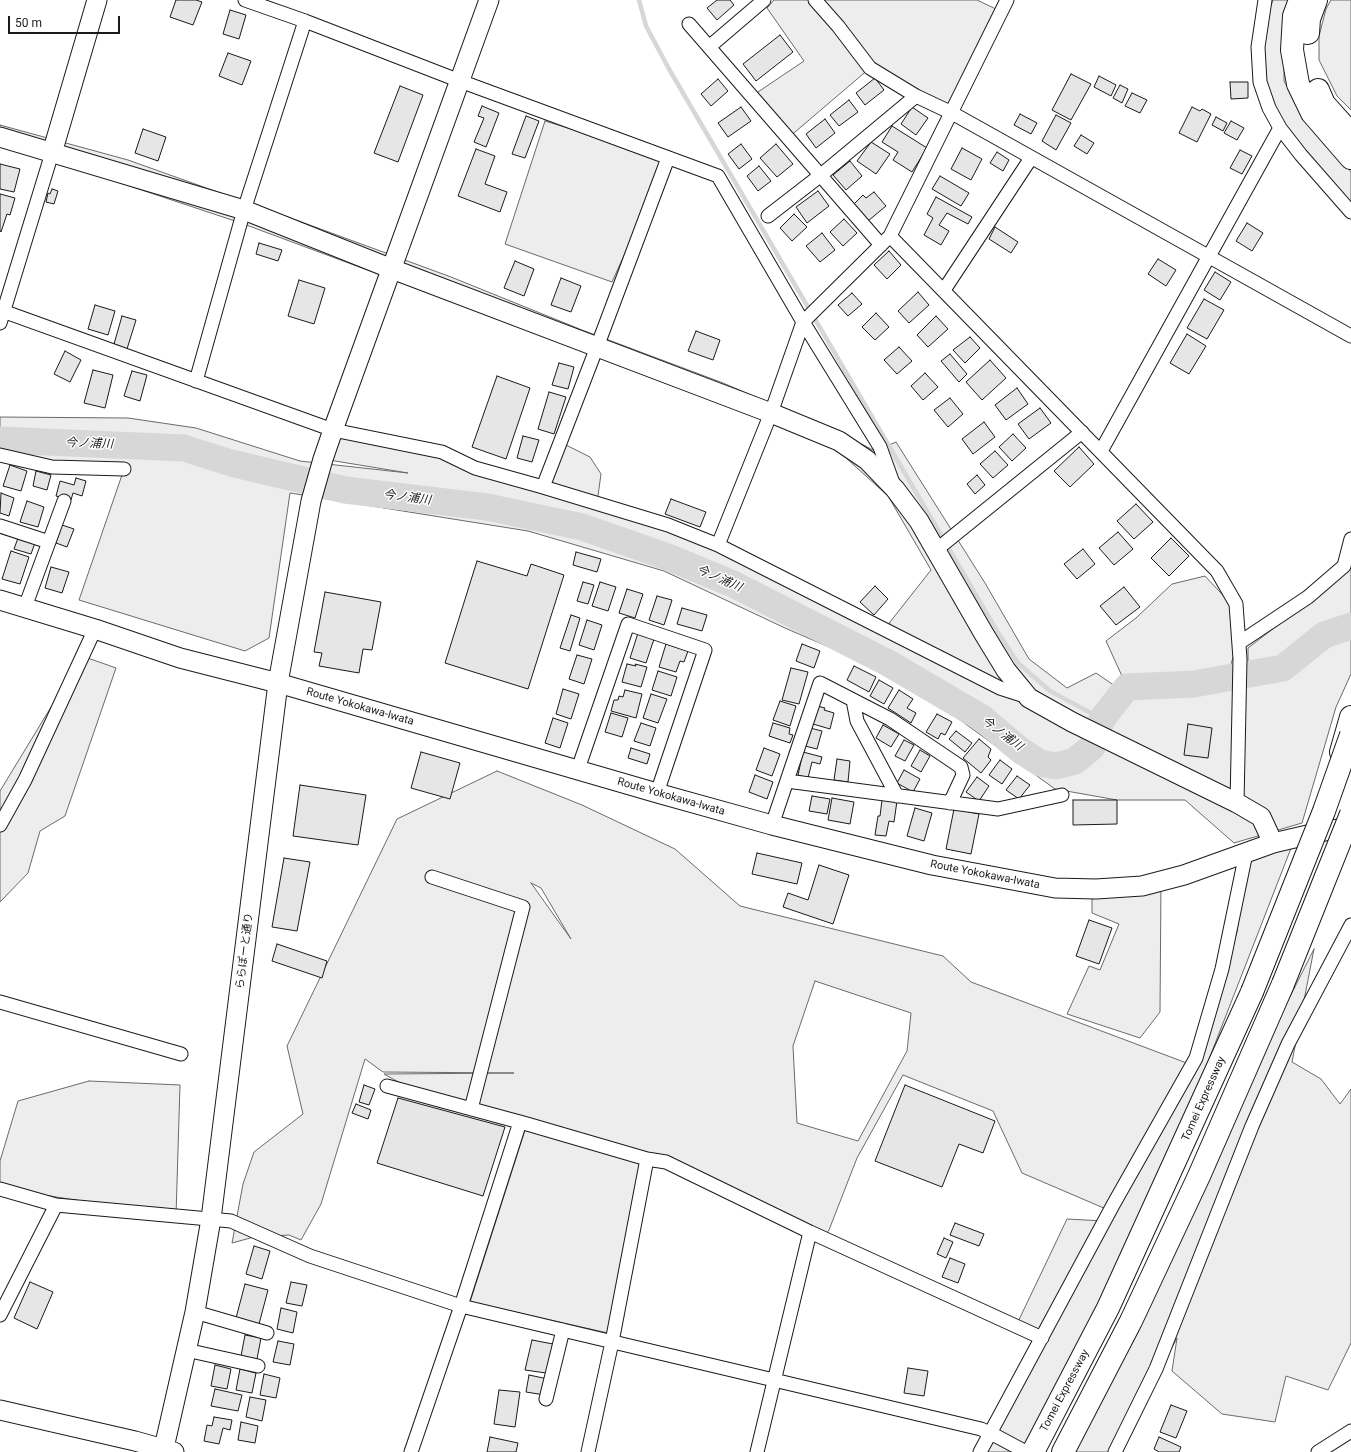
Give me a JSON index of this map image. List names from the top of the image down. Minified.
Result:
{"streets":{"highway":["Tomei Expressway"],"street":["Route Yokokawa-Iwata","ららぽーと通り"]},"crossings":[["Route Yokokawa-Iwata","ららぽーと通り"]],"water":["今ノ浦川"],"scale_bar":"50 m"}
